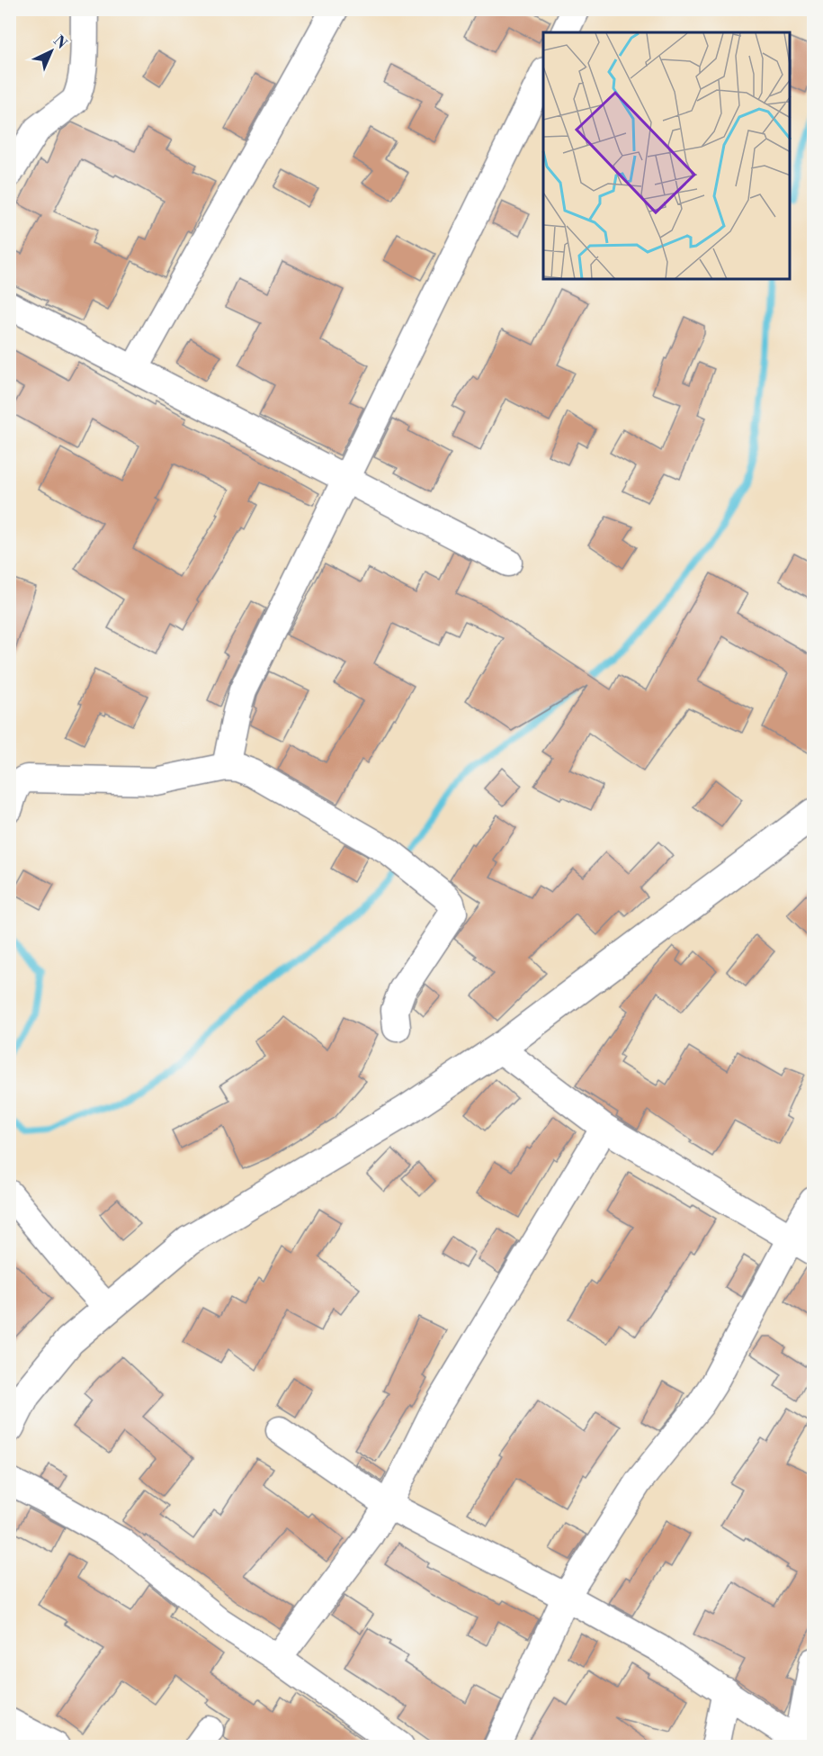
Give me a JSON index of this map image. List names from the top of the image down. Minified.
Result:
{"north":"top right"}
